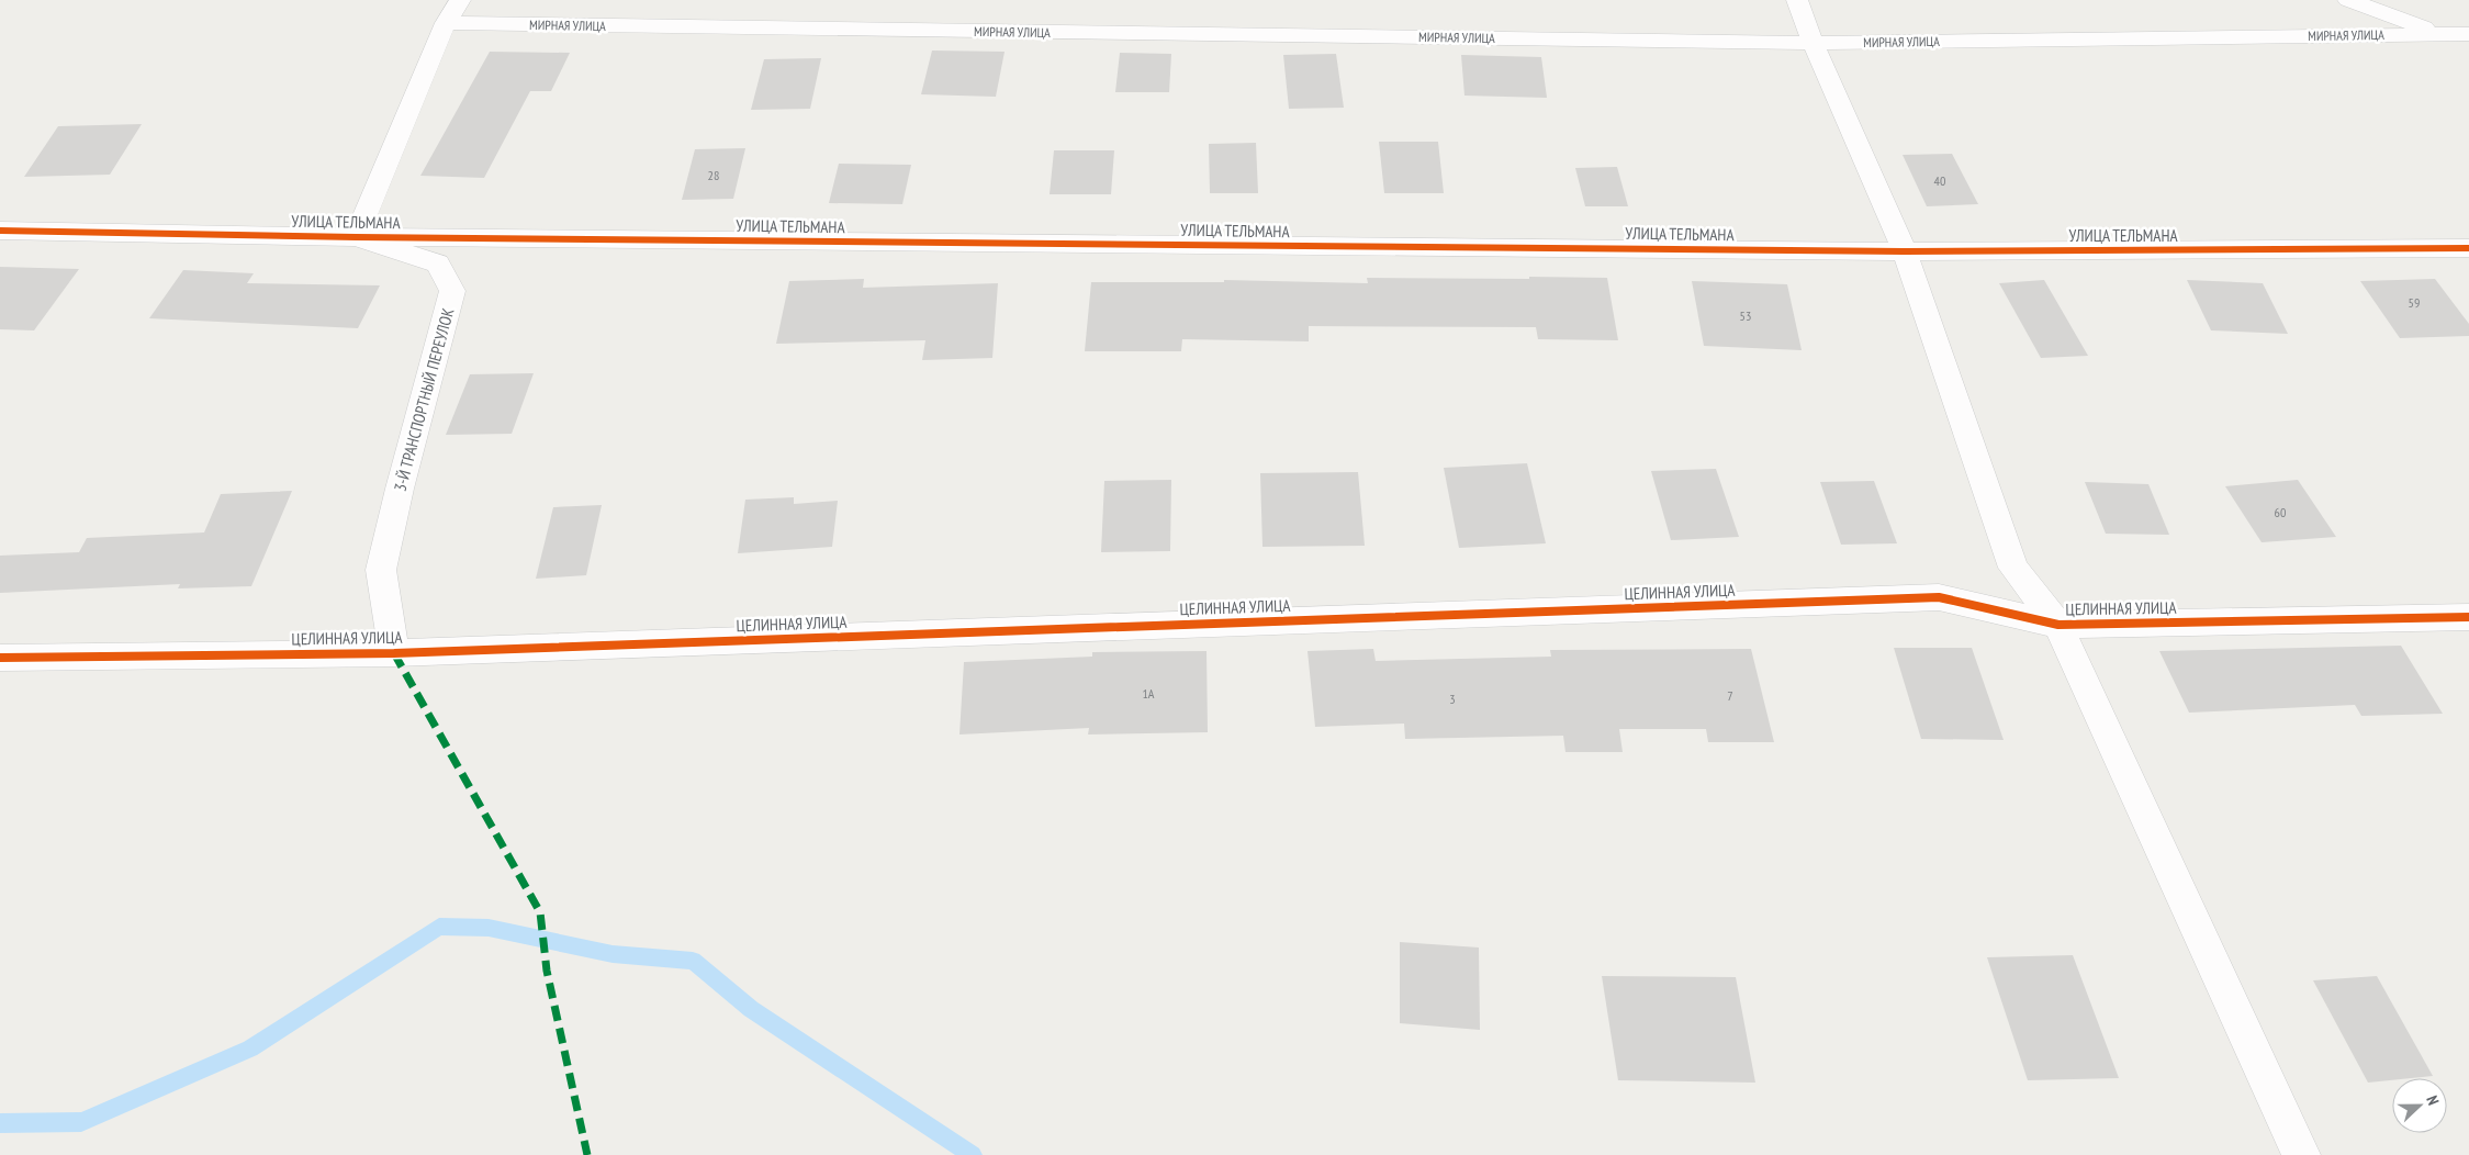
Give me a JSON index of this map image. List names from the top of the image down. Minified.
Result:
{"streets":{"street":["МИРНАЯ УЛИЦА","УЛИЦА ТЕЛЬМАНА","3-Й ТРАНСПОРТНЫЙ ПЕРЕУЛОК","ЦЕЛИННАЯ УЛИЦА"]},"crossings":[["УЛИЦА ТЕЛЬМАНА","3-Й ТРАНСПОРТНЫЙ ПЕРЕУЛОК"],["3-Й ТРАНСПОРТНЫЙ ПЕРЕУЛОК","ЦЕЛИННАЯ УЛИЦА"]],"house_numbers":["28","40","59","53","60","1А","7","3"],"north":"right"}
